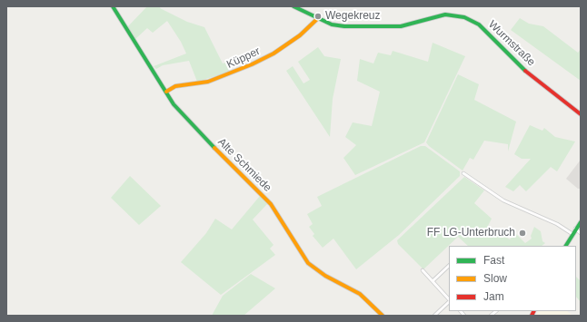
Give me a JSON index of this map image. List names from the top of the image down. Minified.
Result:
{"streets":{"street":["Wurmstraße","Küpper","Alte Schmiede"]},"crossings":[["Wurmstraße","Küpper"],["Küpper","Alte Schmiede"]],"places":["Wegekreuz","FF LG-Unterbruch"],"legend":["Fast","Slow","Jam"]}
